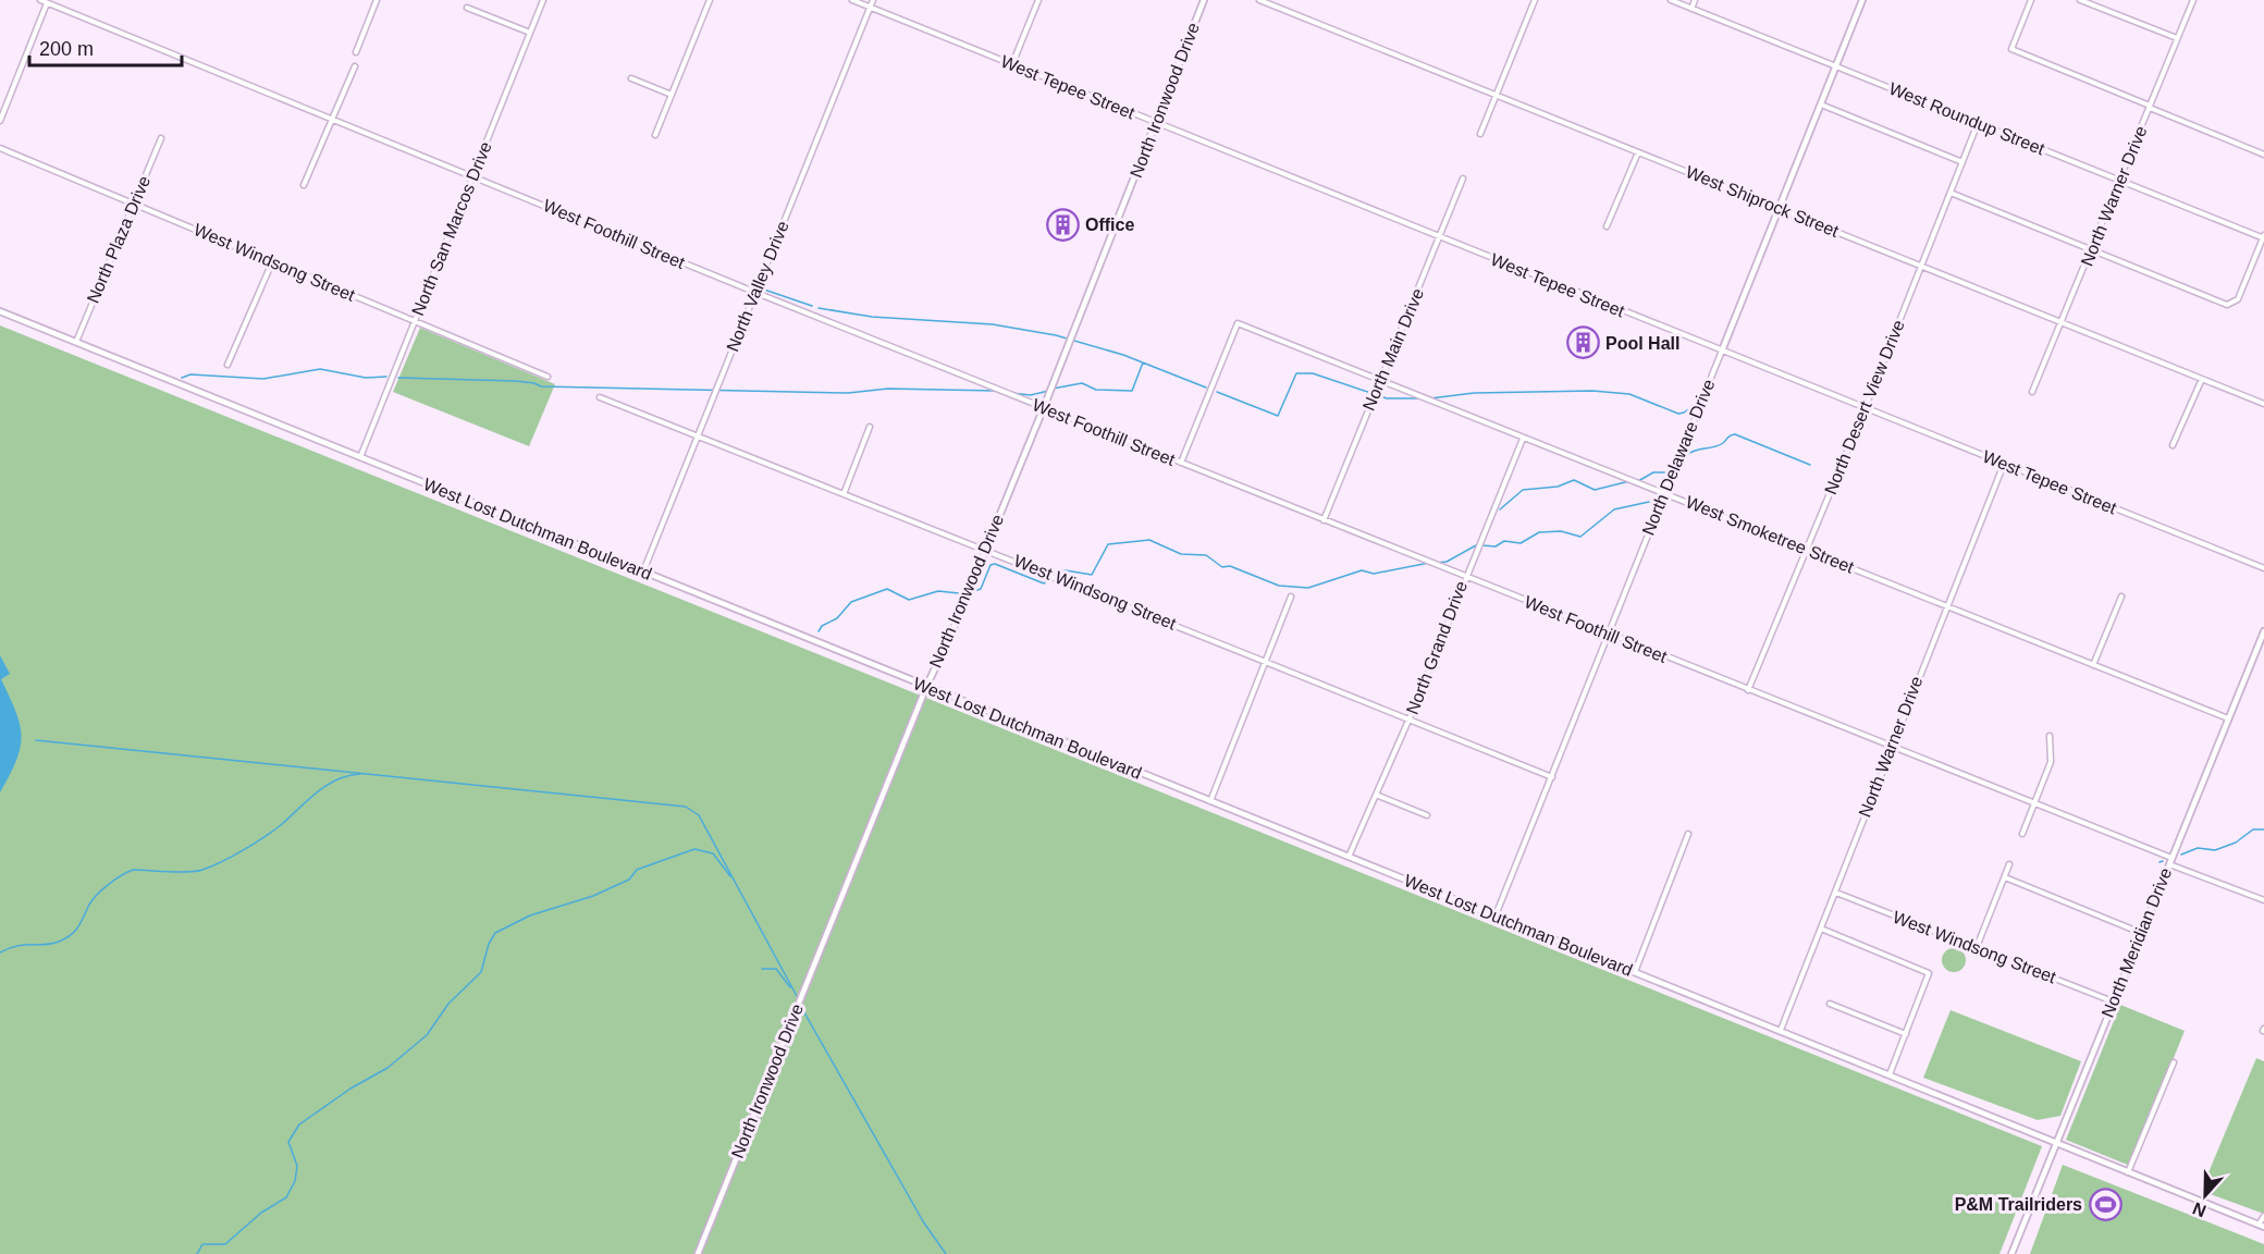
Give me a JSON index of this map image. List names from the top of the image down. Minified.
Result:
{"streets":{"street":["West Tepee Street","North Ironwood Drive","West Roundup Street","North Warner Drive","West Shiprock Street","North San Marcos Drive","West Foothill Street","North Plaza Drive","West Windsong Street","North Valley Drive","North Main Drive","North Desert View Drive","North Delaware Drive","West Lost Dutchman Boulevard","West Smoketree Street","North Grand Drive","North Meridian Drive"]},"crossings":[["West Tepee Street","North Ironwood Drive"],["West Tepee Street","North Warner Drive"],["West Tepee Street","North Valley Drive"],["West Tepee Street","North Main Drive"],["West Tepee Street","North Desert View Drive"],["West Tepee Street","North Delaware Drive"],["North Ironwood Drive","West Foothill Street"],["North Ironwood Drive","West Windsong Street"],["North Ironwood Drive","West Lost Dutchman Boulevard"],["West Roundup Street","North Warner Drive"],["West Roundup Street","North Desert View Drive"],["West Roundup Street","North Delaware Drive"],["North Warner Drive","West Shiprock Street"],["North Warner Drive","West Foothill Street"],["North Warner Drive","West Windsong Street"],["North Warner Drive","West Lost Dutchman Boulevard"],["North Warner Drive","West Smoketree Street"],["West Shiprock Street","North Desert View Drive"],["West Shiprock Street","North Delaware Drive"],["North San Marcos Drive","West Foothill Street"],["North San Marcos Drive","West Windsong Street"],["North San Marcos Drive","West Lost Dutchman Boulevard"],["West Foothill Street","North Valley Drive"],["West Foothill Street","North Main Drive"],["West Foothill Street","North Desert View Drive"],["West Foothill Street","North Delaware Drive"],["West Foothill Street","West Smoketree Street"],["West Foothill Street","North Grand Drive"],["West Foothill Street","North Meridian Drive"],["North Plaza Drive","West Windsong Street"],["North Plaza Drive","West Lost Dutchman Boulevard"],["West Windsong Street","North Valley Drive"],["West Windsong Street","North Delaware Drive"],["West Windsong Street","North Grand Drive"],["West Windsong Street","North Meridian Drive"],["North Valley Drive","West Lost Dutchman Boulevard"],["North Main Drive","West Smoketree Street"],["North Desert View Drive","West Smoketree Street"],["North Delaware Drive","West Lost Dutchman Boulevard"],["North Delaware Drive","West Smoketree Street"],["West Lost Dutchman Boulevard","North Grand Drive"],["West Lost Dutchman Boulevard","North Meridian Drive"],["West Smoketree Street","North Grand Drive"],["West Smoketree Street","North Meridian Drive"]],"places":{"building":["Office","Pool Hall"],"sports":["P&M Trailriders"]},"scale_bar":"200 m","north":"bottom"}
